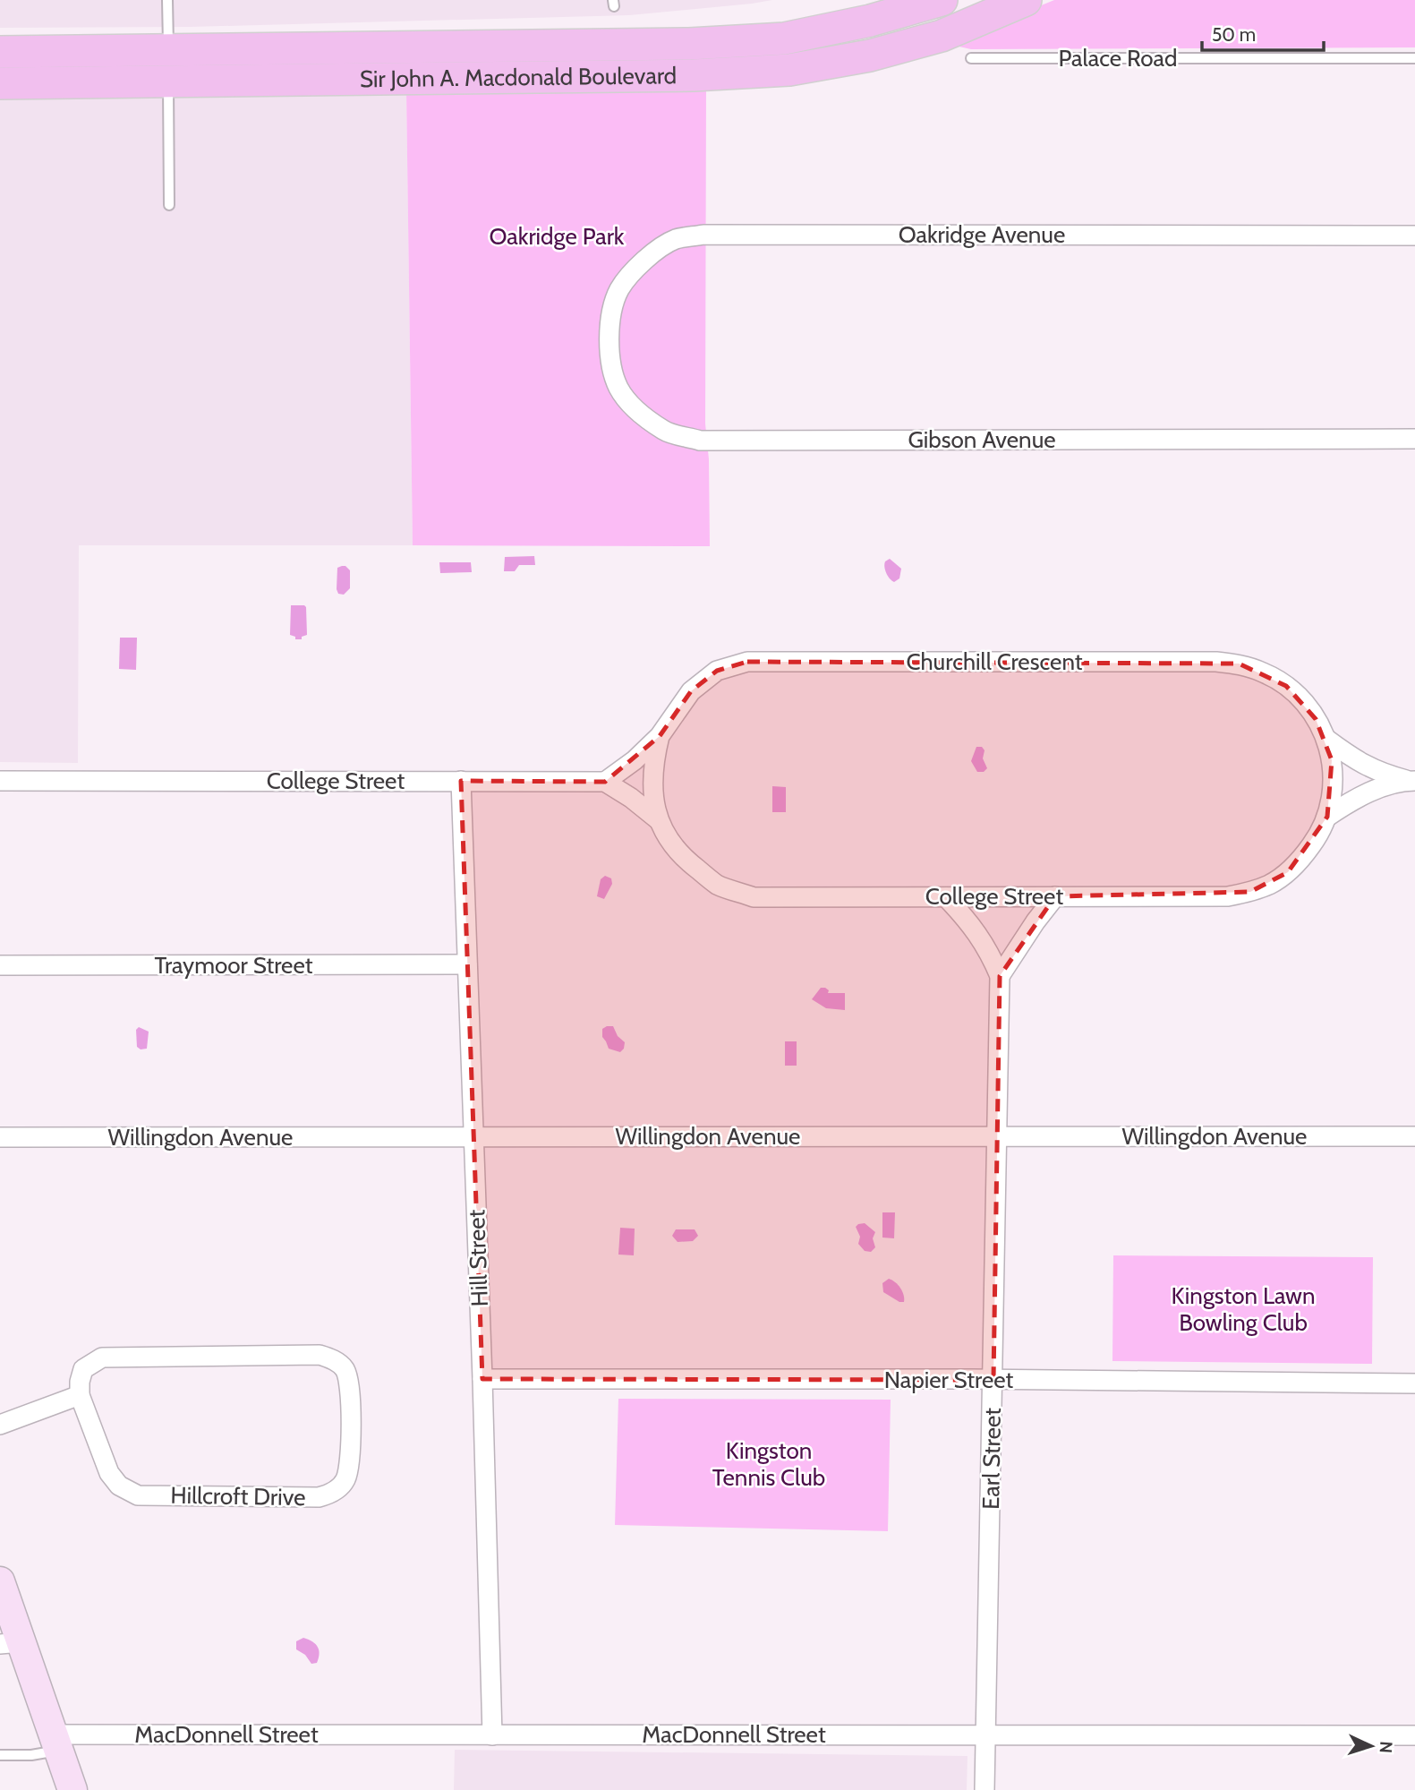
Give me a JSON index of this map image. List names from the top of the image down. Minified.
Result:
{"streets":{"main road":["Sir John A. Macdonald Boulevard"],"street":["Oakridge Avenue","Gibson Avenue","Churchill Crescent","College Street","Traymoor Street","Willingdon Avenue","Hill Street","Napier Street","Earl Street","Hillcroft Drive","MacDonnell Street"],"lane":["Palace Road"]},"crossings":[["Oakridge Avenue","Gibson Avenue"],["Churchill Crescent","College Street"],["College Street","Hill Street"],["College Street","Earl Street"],["Traymoor Street","Hill Street"],["Willingdon Avenue","Hill Street"],["Willingdon Avenue","Earl Street"],["Hill Street","Napier Street"],["Hill Street","MacDonnell Street"],["Napier Street","Earl Street"],["Earl Street","MacDonnell Street"]],"parks":["Oakridge Park","Kingston Lawn Bowling Club","Kingston Tennis Club"],"scale_bar":"50 m","north":"right"}
